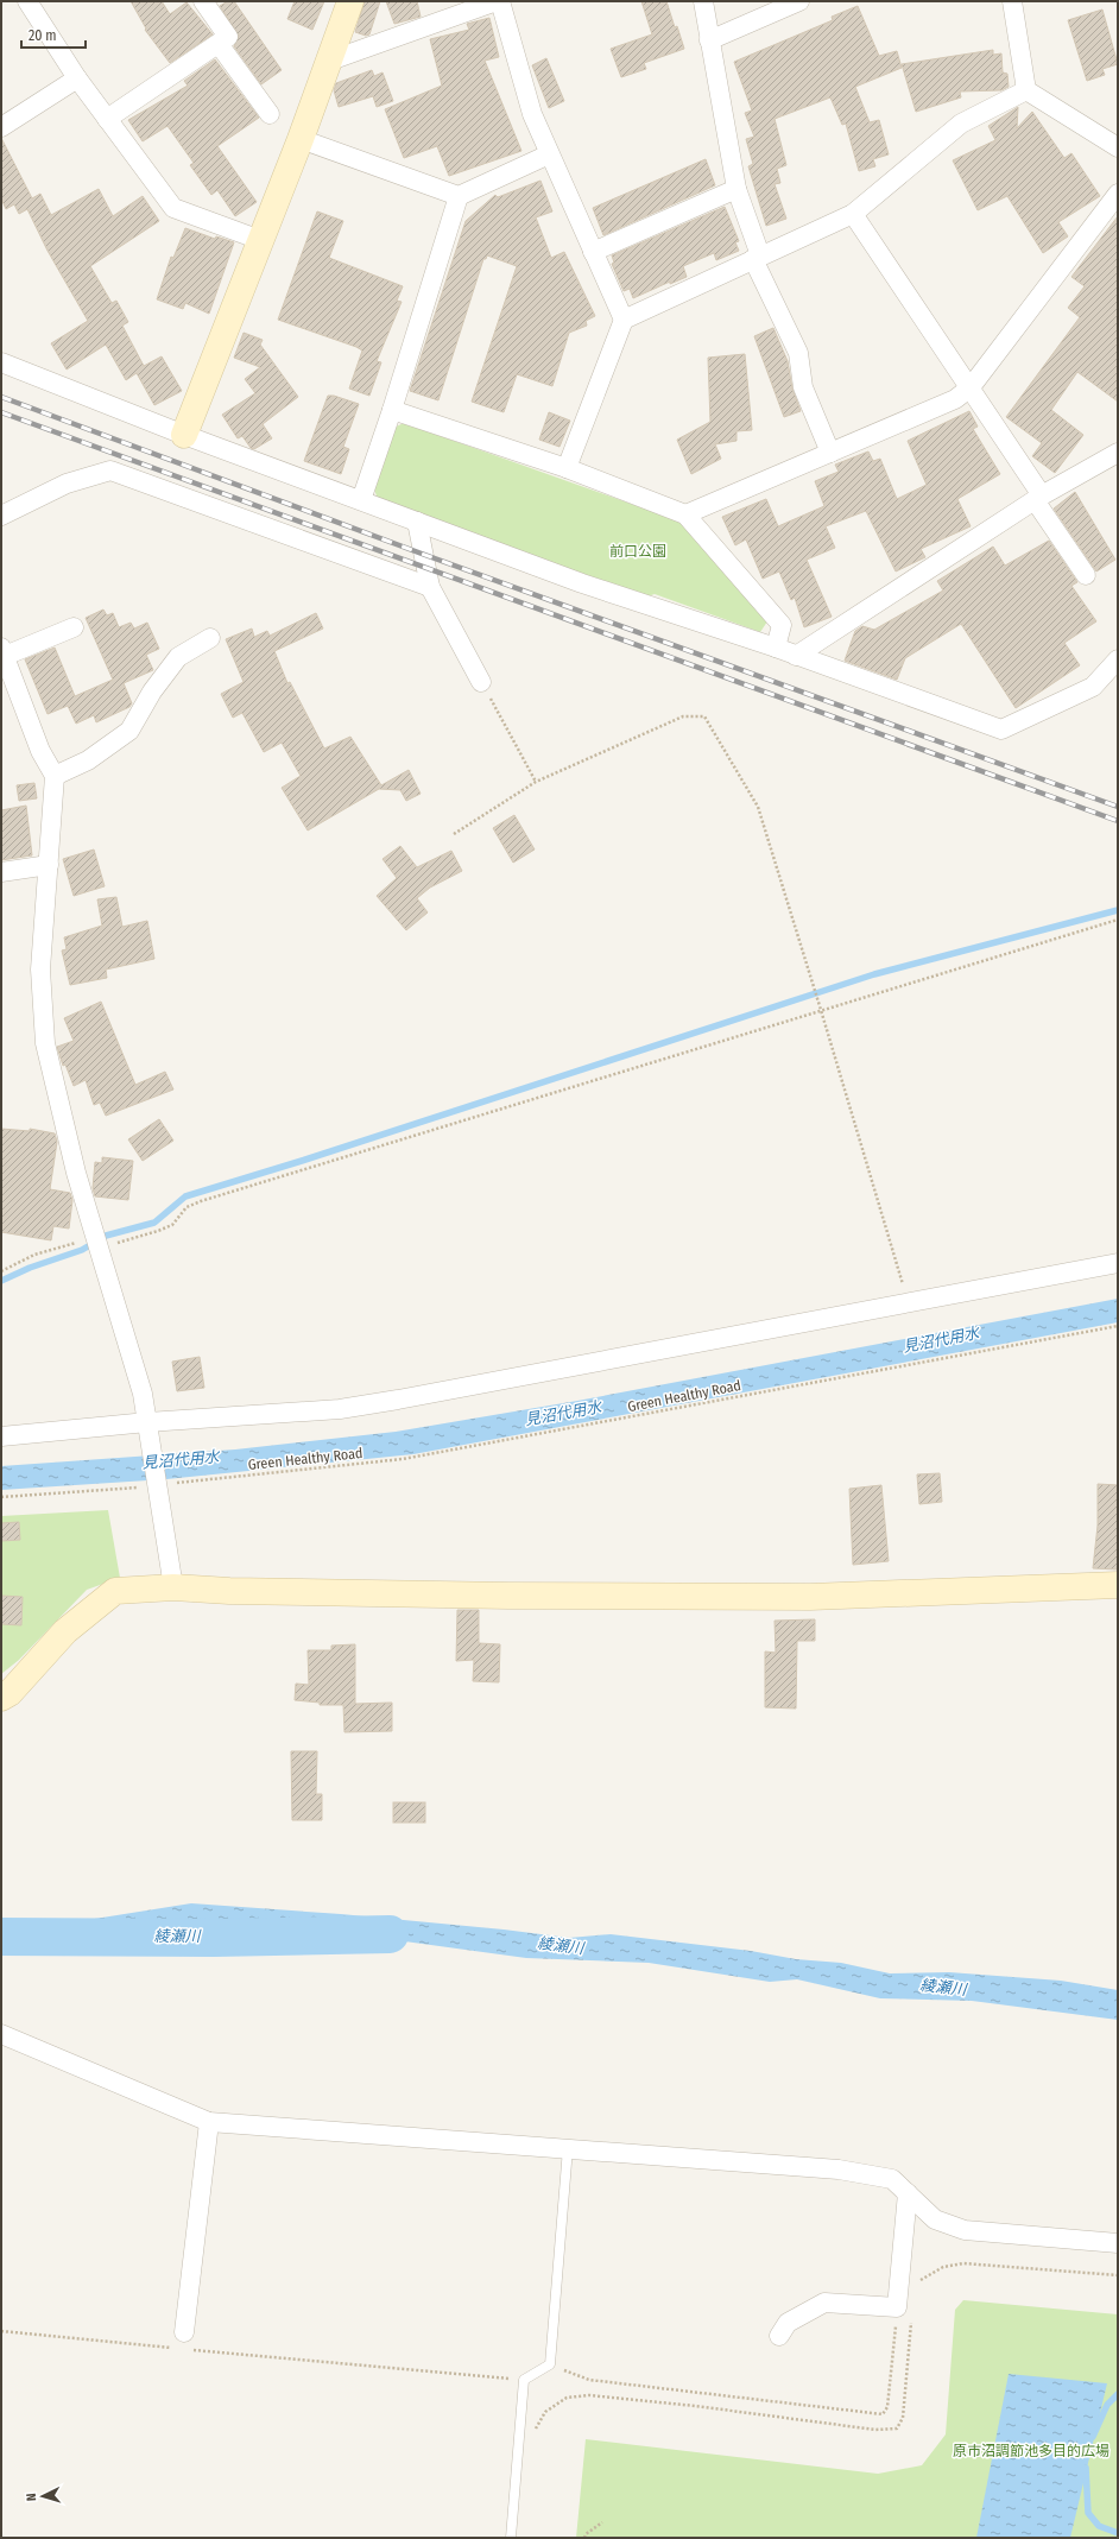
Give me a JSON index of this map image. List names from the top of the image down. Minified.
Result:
{"streets":{"path":["Green Healthy Road"]},"water":["見沼代用水","綾瀬川"],"parks":["前口公園","原市沼調節池多目的広場"],"scale_bar":"20 m","north":"left"}
